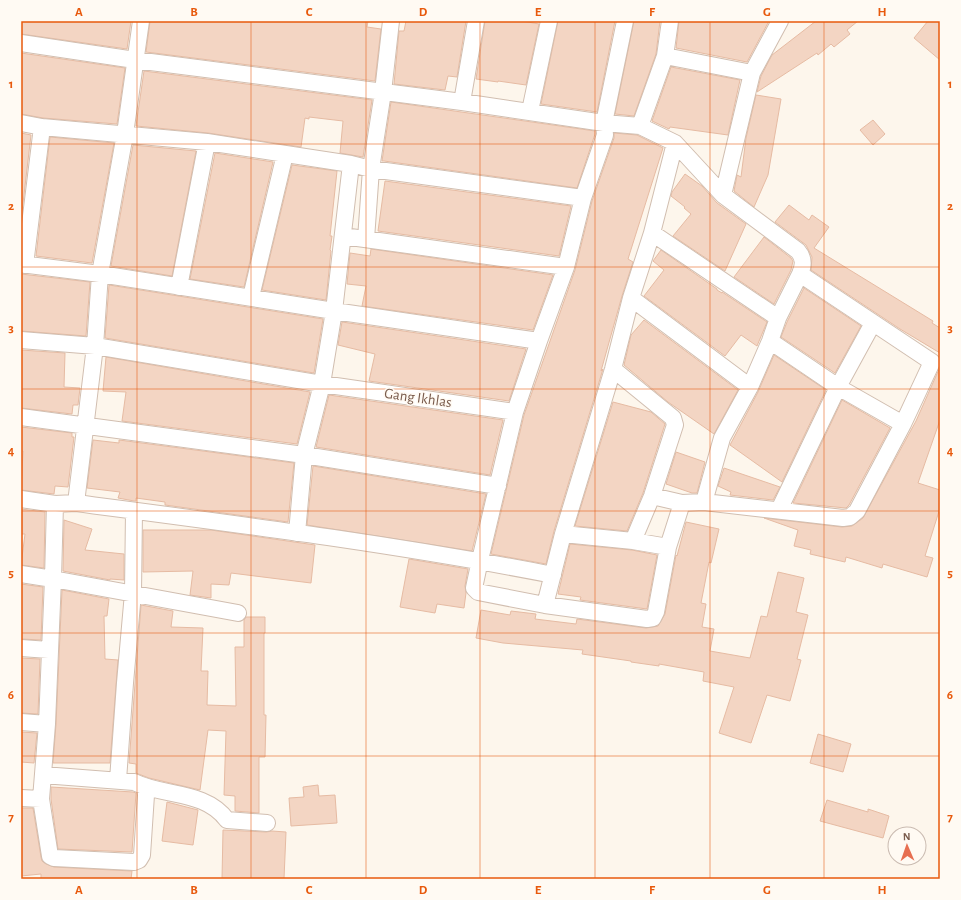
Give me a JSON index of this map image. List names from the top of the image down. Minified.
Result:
{"streets":{"street":["Gang Ikhlas"]},"north":"top","grid":{"columns":["A","B","C","D","E","F","G","H"],"rows":["1","2","3","4","5","6","7"]}}
